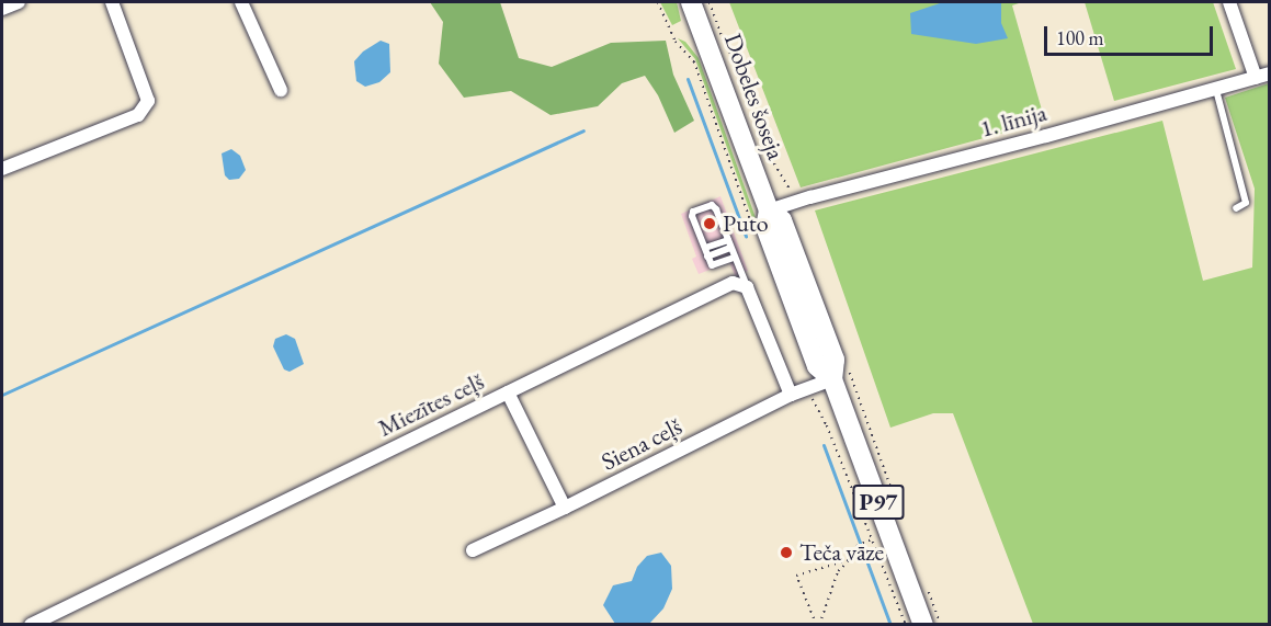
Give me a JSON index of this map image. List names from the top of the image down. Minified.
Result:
{"streets":{"main road":["Dobeles šoseja","P97"],"street":["1. līnija","Miezītes ceļš","Siena ceļš"]},"crossings":[["Dobeles šoseja","1. līnija"],["Dobeles šoseja","Siena ceļš"]],"places":["Puto","Teča vāze"],"scale_bar":"100 m"}
